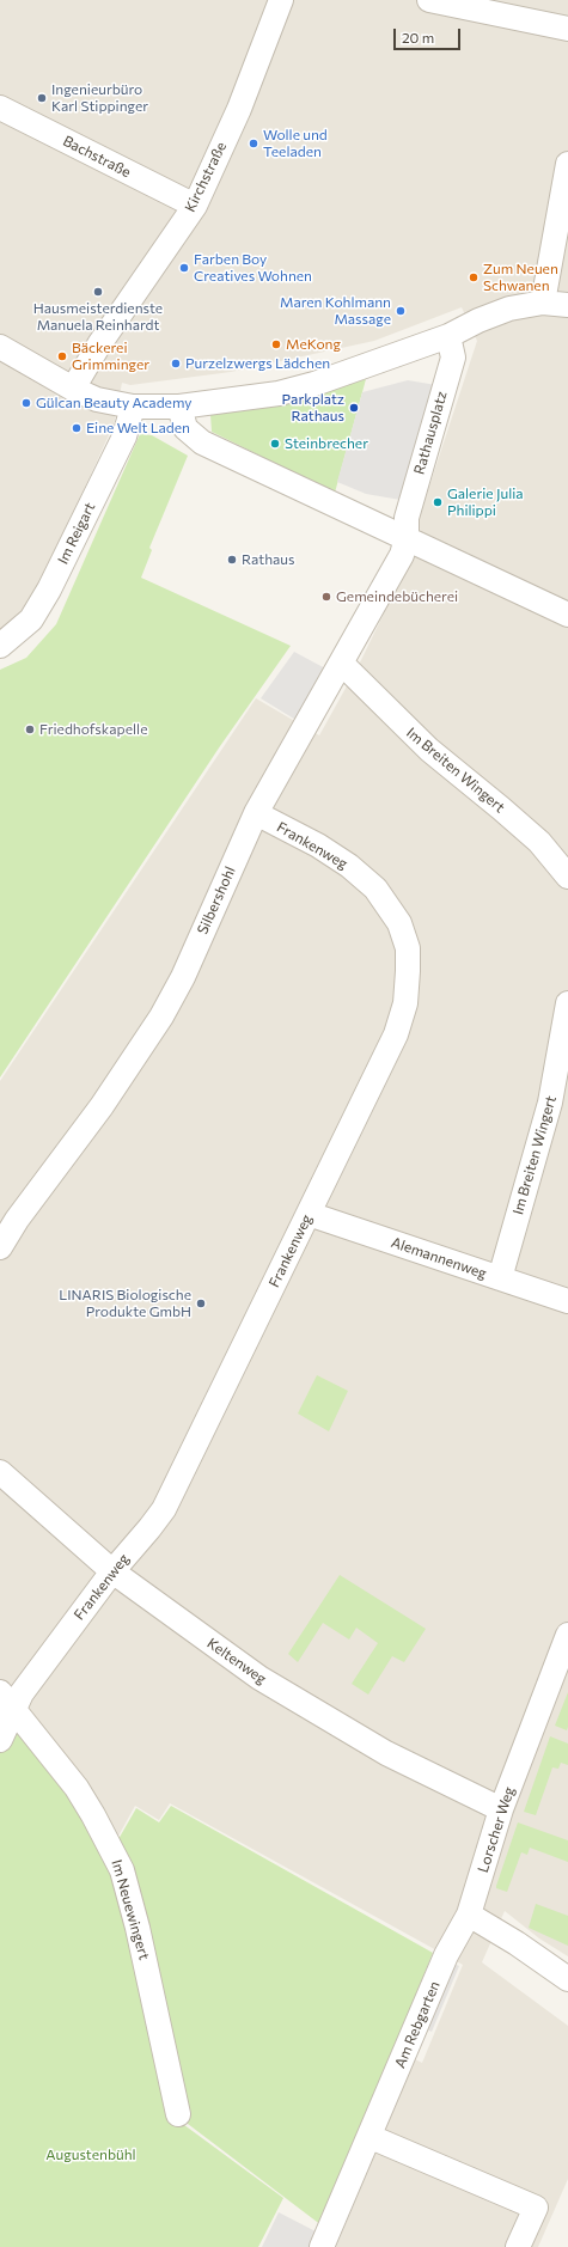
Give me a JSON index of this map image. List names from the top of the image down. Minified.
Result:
{"streets":{"street":["Bachstraße","Kirchstraße","Rathausplatz","Im Reigart","Im Breiten Wingert","Frankenweg","Silbershohl","Alemannenweg","Keltenweg","Lorscher Weg","Im Neuewingert","Am Rebgarten"]},"crossings":[["Bachstraße","Kirchstraße"],["Rathausplatz","Silbershohl"],["Im Breiten Wingert","Silbershohl"],["Im Breiten Wingert","Alemannenweg"],["Frankenweg","Silbershohl"],["Frankenweg","Alemannenweg"],["Frankenweg","Keltenweg"],["Frankenweg","Im Neuewingert"],["Keltenweg","Lorscher Weg"],["Lorscher Weg","Am Rebgarten"]],"parks":["Augustenbühl"],"places":["Ingenieurbüro Karl Stippinger","Wolle und Teeladen","Farben Boy Creatives Wohnen","Zum Neuen Schwanen","Hausmeisterdienste Manuela Reinhardt","Maren Kohlmann Massage","MeKong","Bäckerei Grimminger","Purzelzwergs Lädchen","Gülcan Beauty Academy","Parkplatz Rathaus","Eine Welt Laden","Steinbrecher","Galerie Julia Philippi","Rathaus","Gemeindebücherei","Friedhofskapelle","LINARIS Biologische Produkte GmbH"],"scale_bar":"20 m"}
